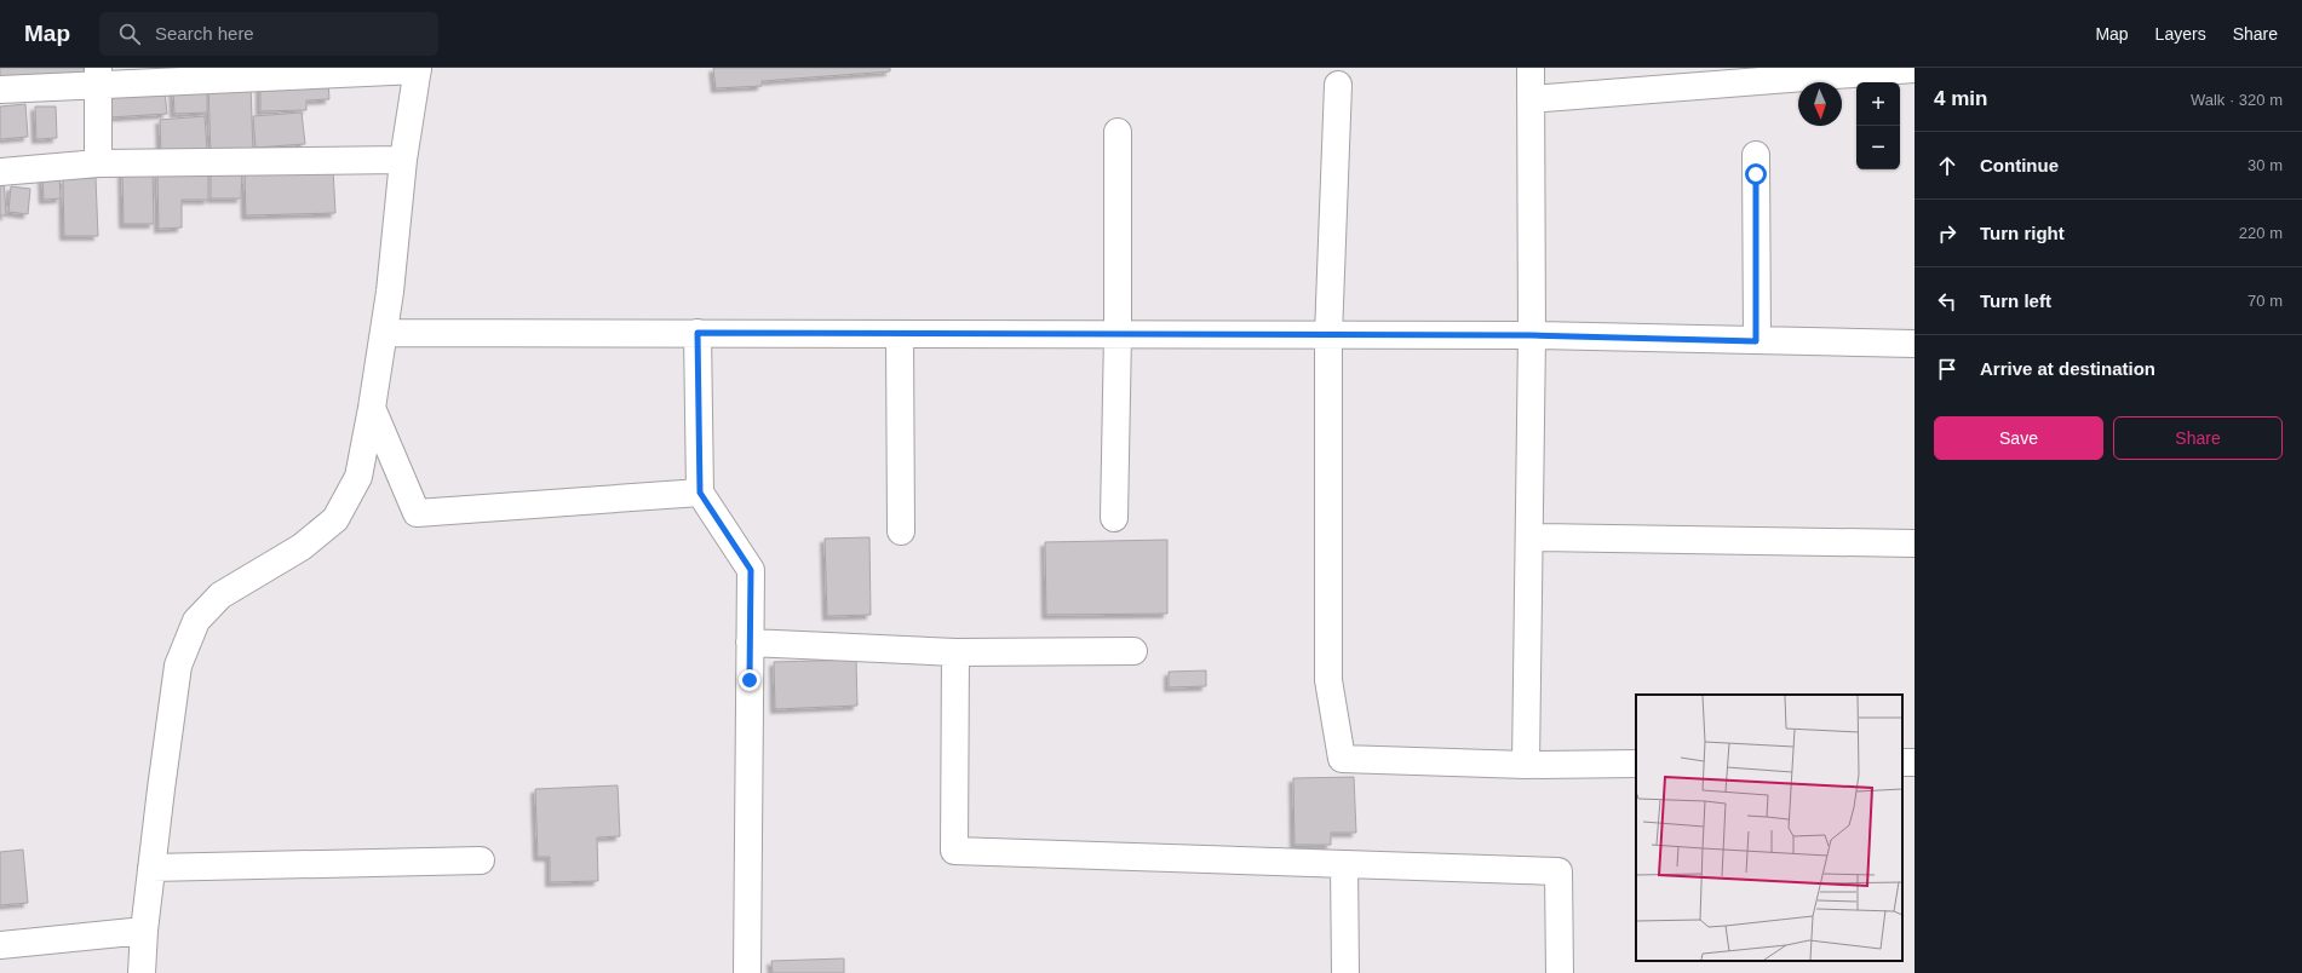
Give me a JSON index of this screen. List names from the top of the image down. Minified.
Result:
{"north":"bottom","page":{"header":"Map","search":"Search here","nav":["Map","Layers","Share"],"heading":["4 min","Walk · 320 m"],"map_buttons":["+","−"],"list":[["Continue","30 m"],["Turn right","220 m"],["Turn left","70 m"],"Arrive at destination"],"buttons":["Save","Share"]}}
